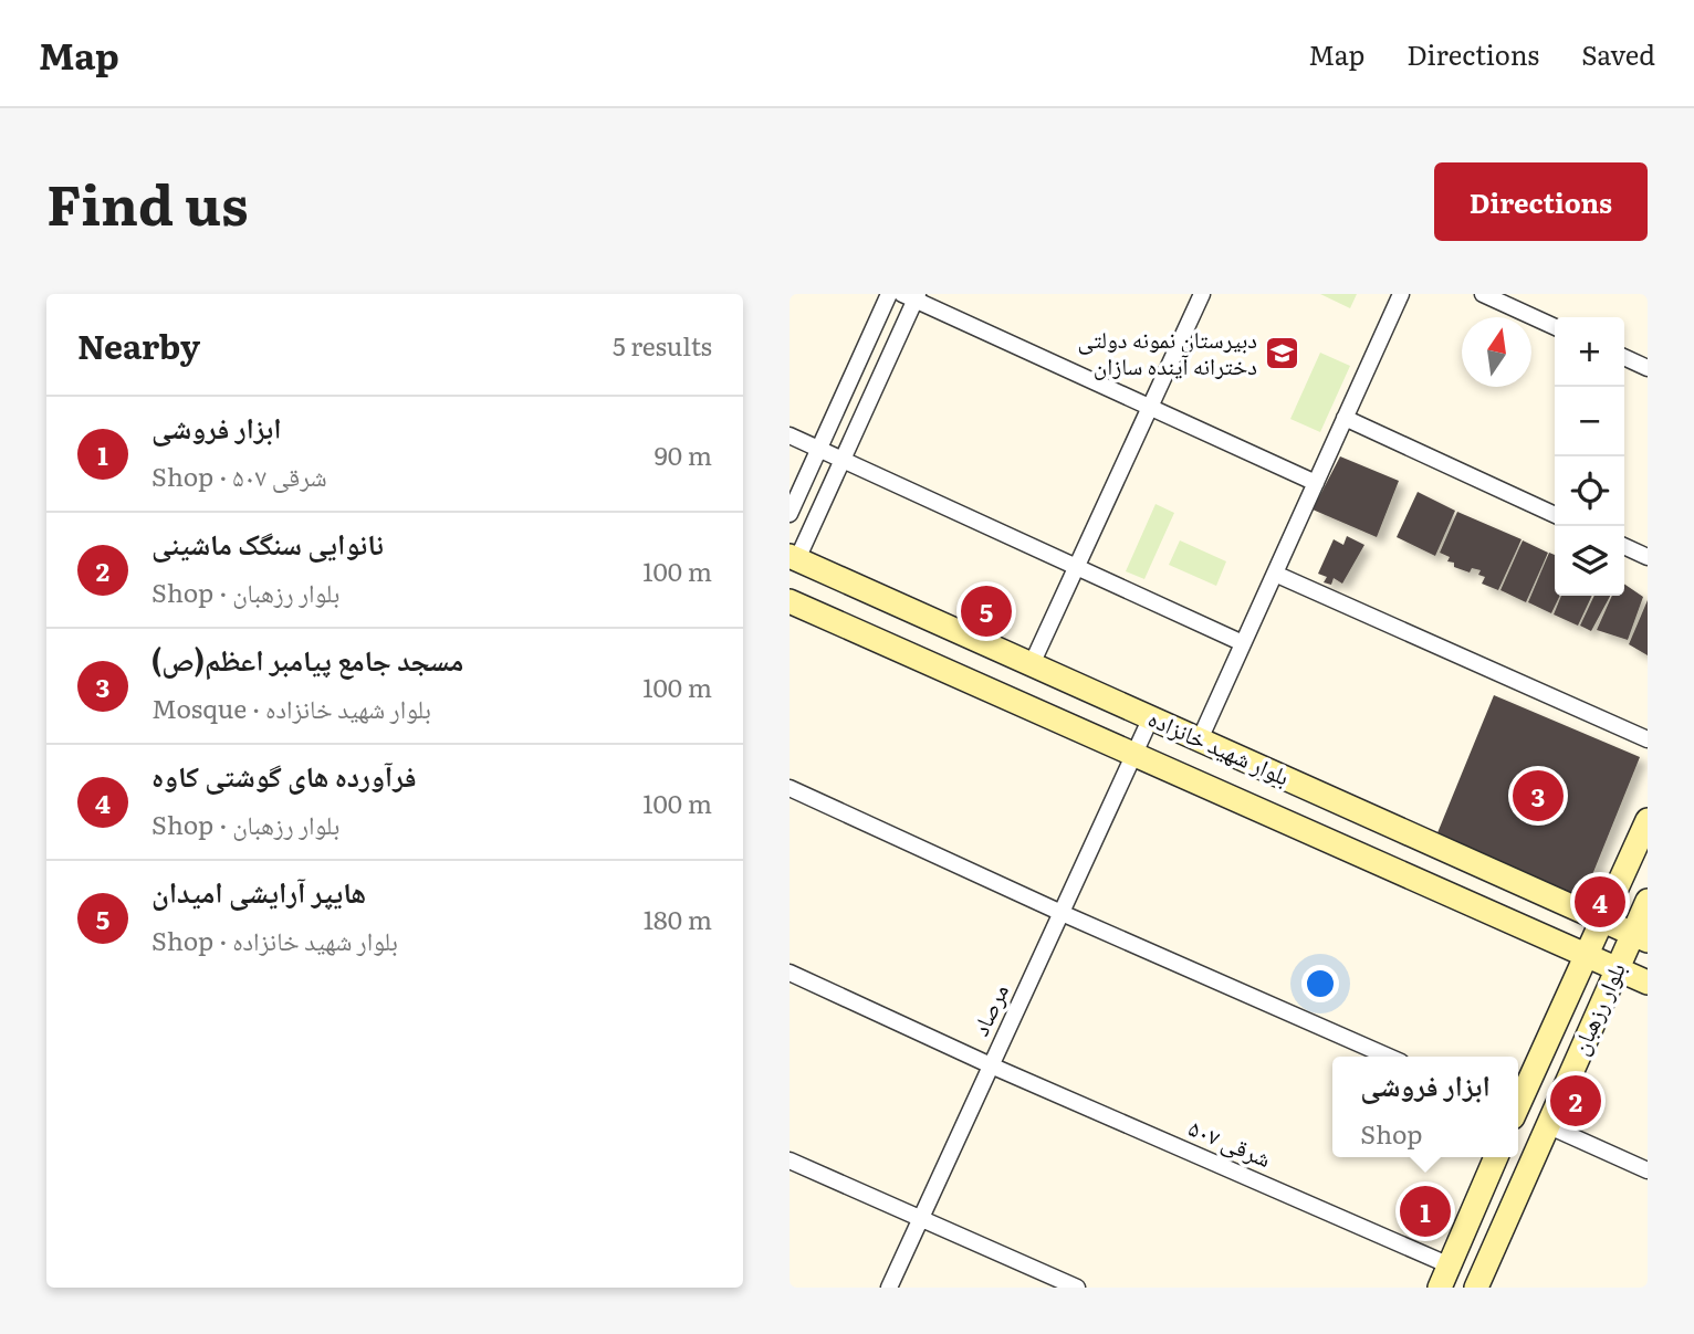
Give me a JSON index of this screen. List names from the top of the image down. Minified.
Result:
{"streets":{"main road":["بلوار شهید خانزاده","بلوار رزهبان"],"street":["مرصاد","۵۰۷ شرقی"]},"crossings":[["بلوار شهید خانزاده","بلوار رزهبان"],["بلوار شهید خانزاده","مرصاد"],["مرصاد","۵۰۷ شرقی"]],"places":{"school or university":["دبیرستان نمونه دولتی دخترانه آینده سازان"]},"north":"top","page":{"header":"Map","nav":["Map","Directions","Saved"],"title":"Find us","buttons":"Directions","heading":["Nearby","5 results"],"map_buttons":["+","−"],"list":[{"mark":"1","name":"ابزار فروشی","note":"Shop · ۵۰۷ شرقی","value":"90 m"},{"mark":"2","name":"نانوایی سنگک ماشینی","note":"Shop · بلوار رزهبان","value":"100 m"},{"mark":"3","name":"مسجد جامع پیامبر اعظم(ص)","note":"Mosque · بلوار شهید خانزاده","value":"100 m"},{"mark":"4","name":"فرآورده های گوشتی کاوه","note":"Shop · بلوار رزهبان","value":"100 m"},{"mark":"5","name":"هایپر آرایشی امیدان","note":"Shop · بلوار شهید خانزاده","value":"180 m"}],"pins":["5","3","4","2","1"],"popup":["ابزار فروشی","Shop"]}}
